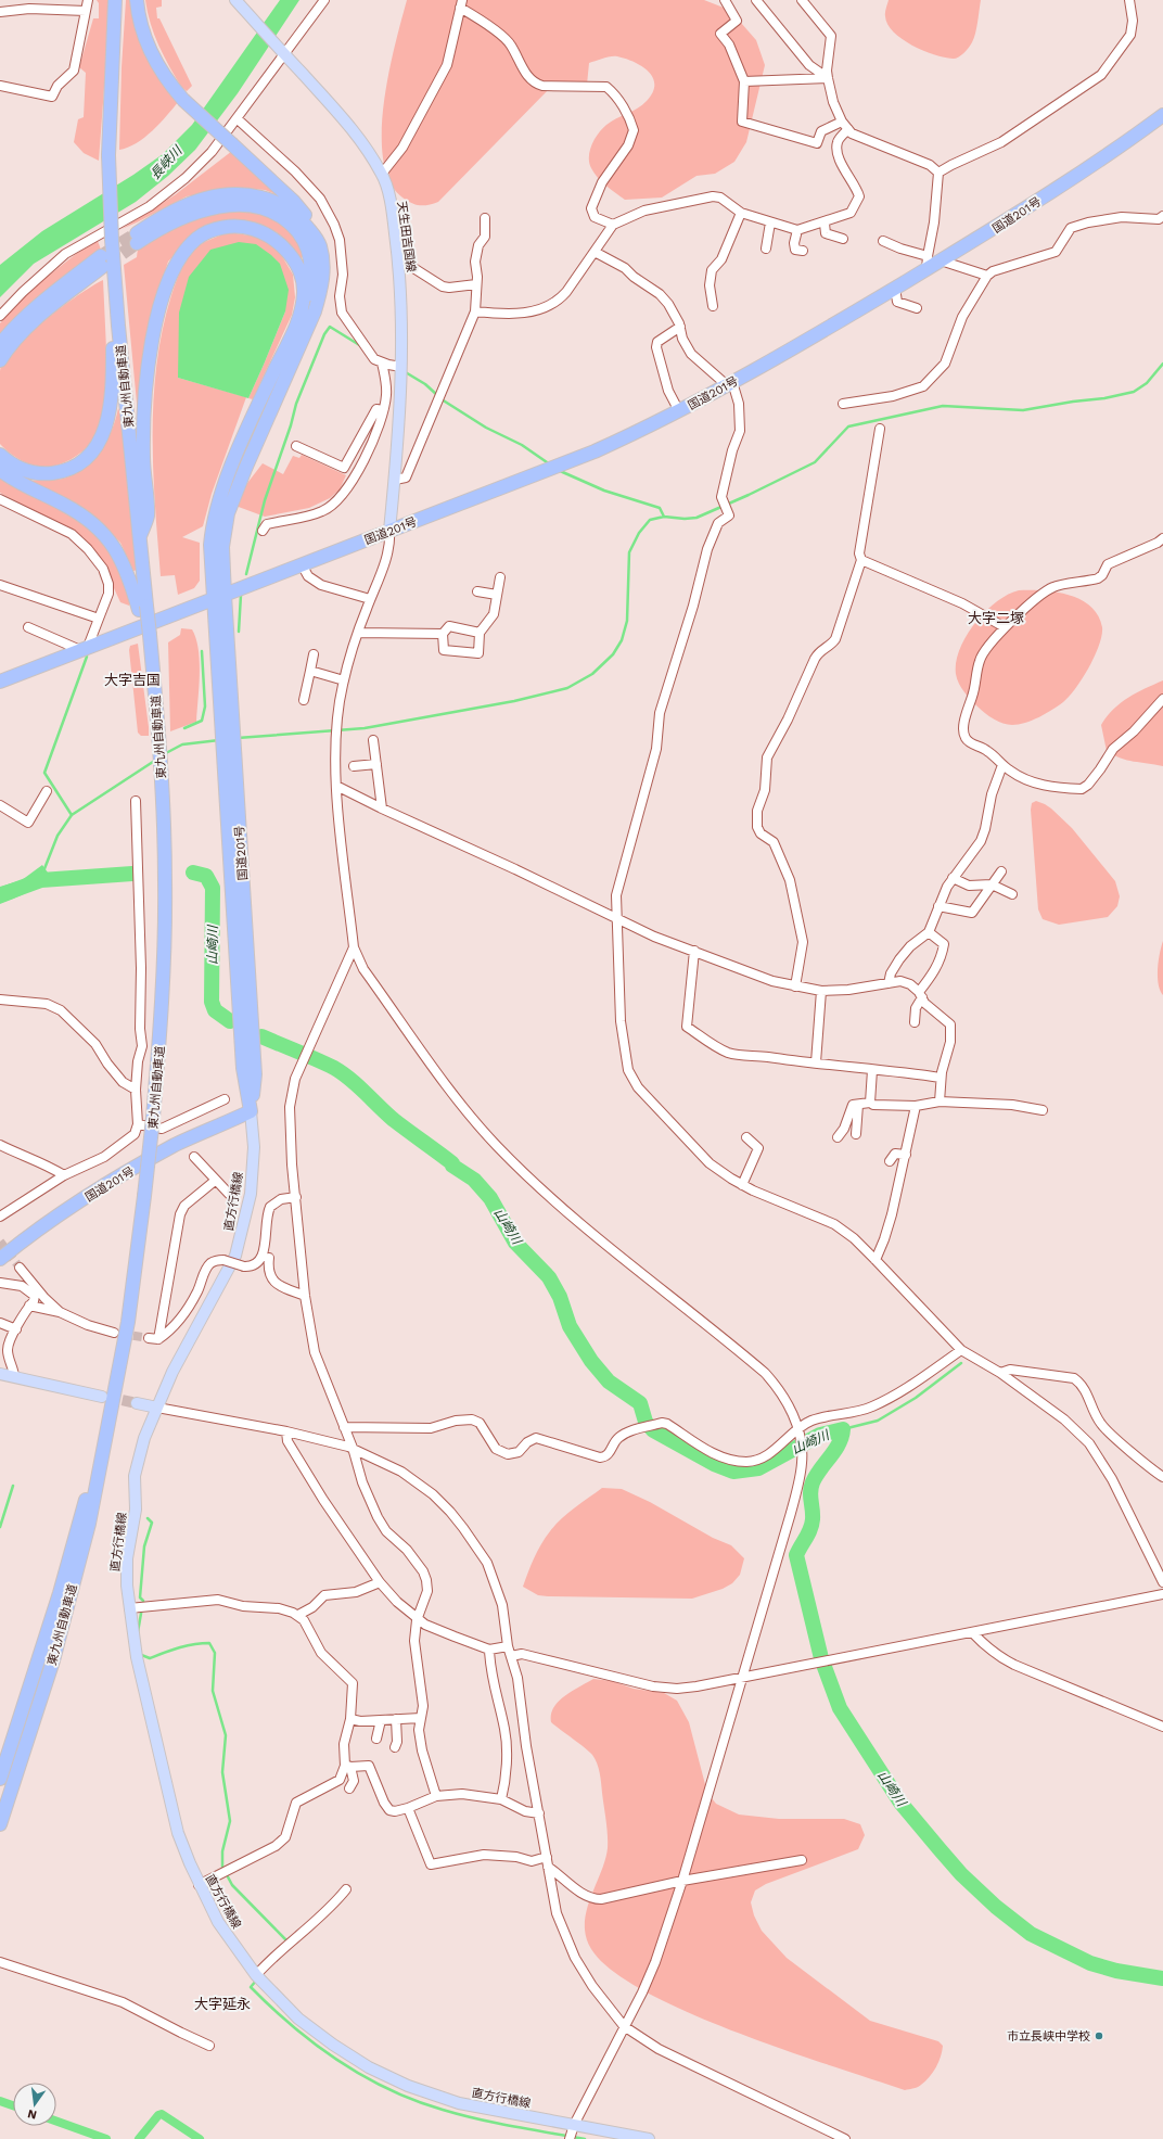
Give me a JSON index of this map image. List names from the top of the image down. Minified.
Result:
{"streets":{"highway":["国道201号","東九州自動車道"],"main road":["天生田吉国線","直方行橋線"]},"crossings":[["国道201号","天生田吉国線"],["国道201号","直方行橋線"]],"districts":["大字二塚","大字吉国","大字延永"],"water":["長峡川","山崎川"],"places":["市立長峡中学校"],"north":"bottom"}
